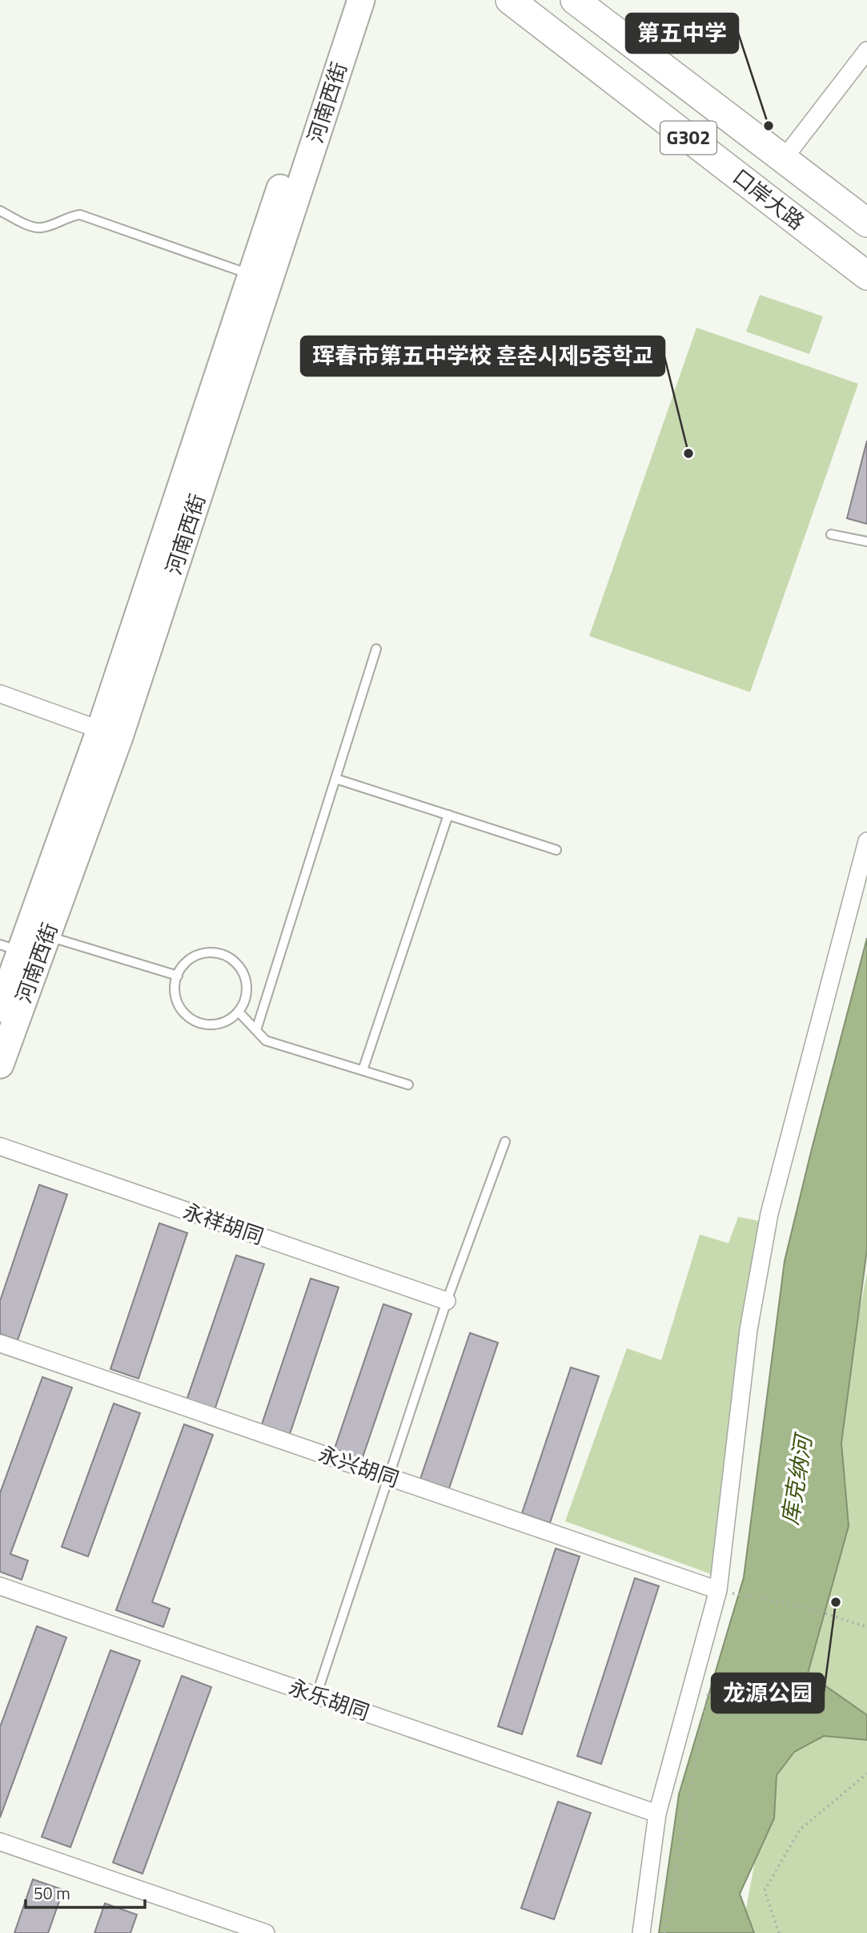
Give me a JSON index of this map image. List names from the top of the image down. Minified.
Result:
{"streets":{"highway":["G302","口岸大路"],"main road":["河南西街"],"street":["永祥胡同","永兴胡同","永乐胡同"]},"water":["库克纳河"],"places":["第五中学","珲春市第五中学校 훈춘시제5중학교","龙源公园"],"scale_bar":"50 m"}
